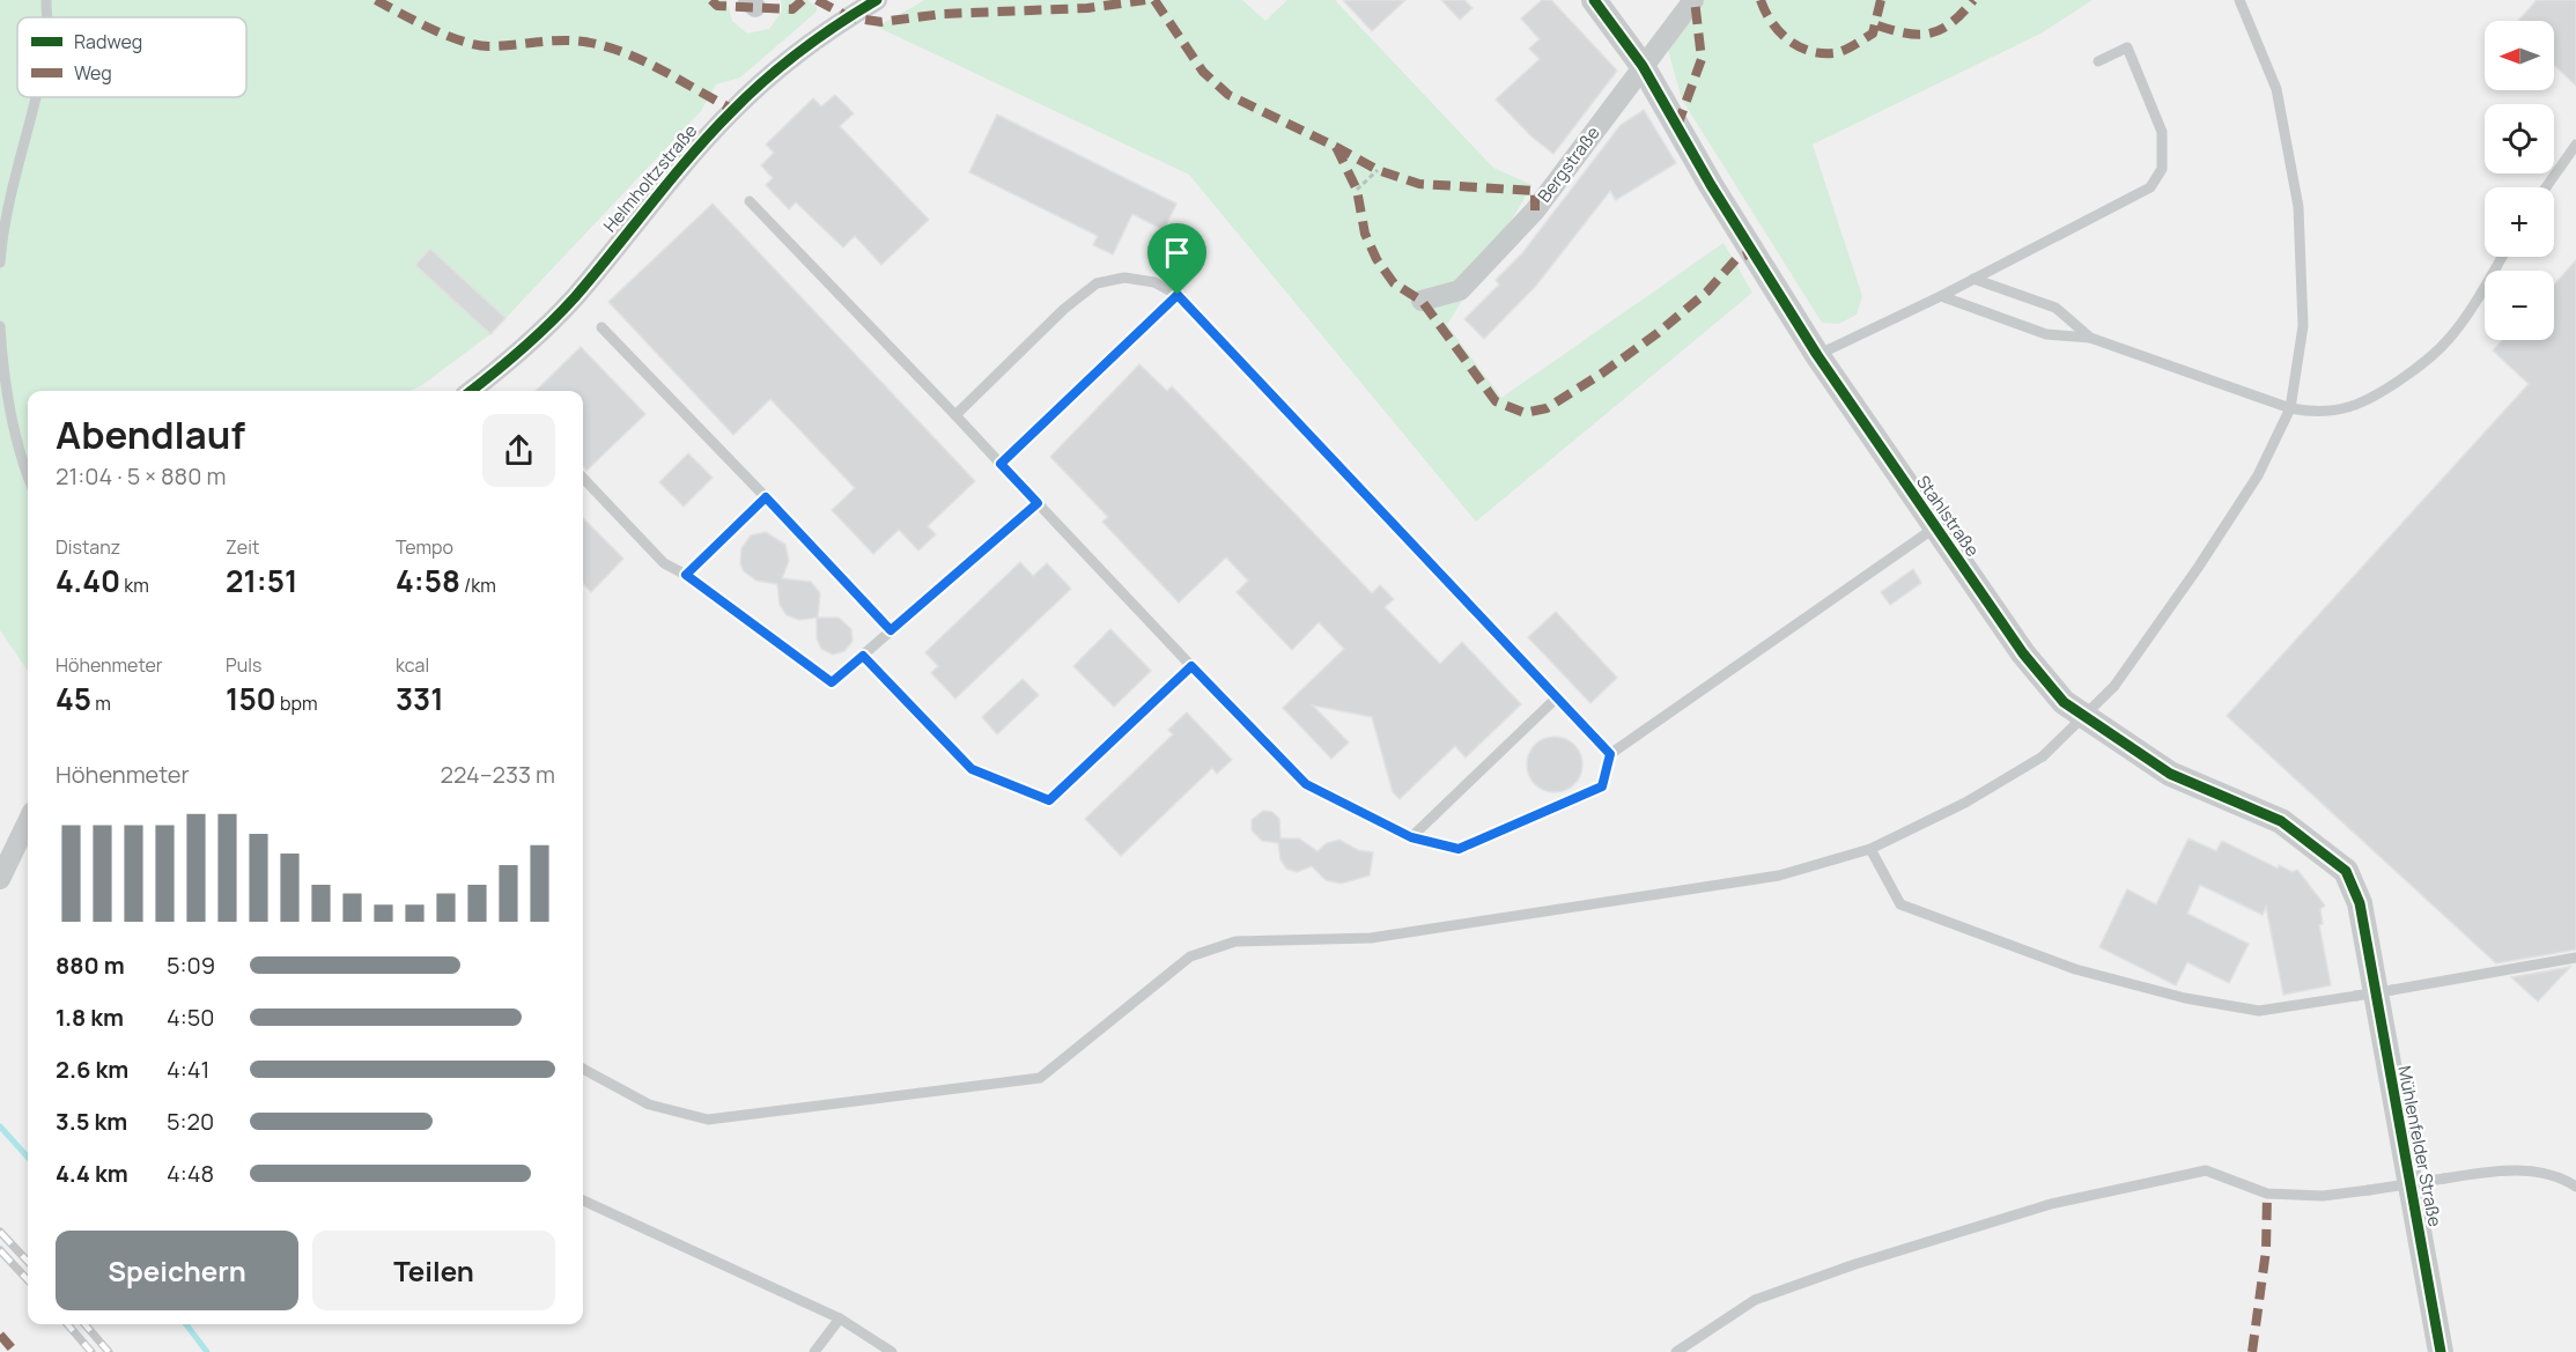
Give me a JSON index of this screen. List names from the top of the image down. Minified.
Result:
{"streets":{"street":["Bergstraße","Helmholtzstraße","Stahlstraße","Mühlenfelder Straße"]},"crossings":[["Bergstraße","Stahlstraße"],["Stahlstraße","Mühlenfelder Straße"]],"legend":["Radweg","Weg"],"north":"left","page":{"map_buttons":["+","−"],"heading":["Abendlauf","21:04 · 5 × 880 m"],"stats":[["Distanz","4.40 km"],["Zeit","21:51"],["Tempo","4:58 /km"],["Höhenmeter","45 m"],["Puls","150 bpm"],["kcal","331"]],"chart":["Höhenmeter","224–233 m"],"list":[{"name":"880 m","note":"5:09"},{"name":"1.8 km","note":"4:50"},{"name":"2.6 km","note":"4:41"},{"name":"3.5 km","note":"5:20"},{"name":"4.4 km","note":"4:48"}],"buttons":["Speichern","Teilen"]}}
